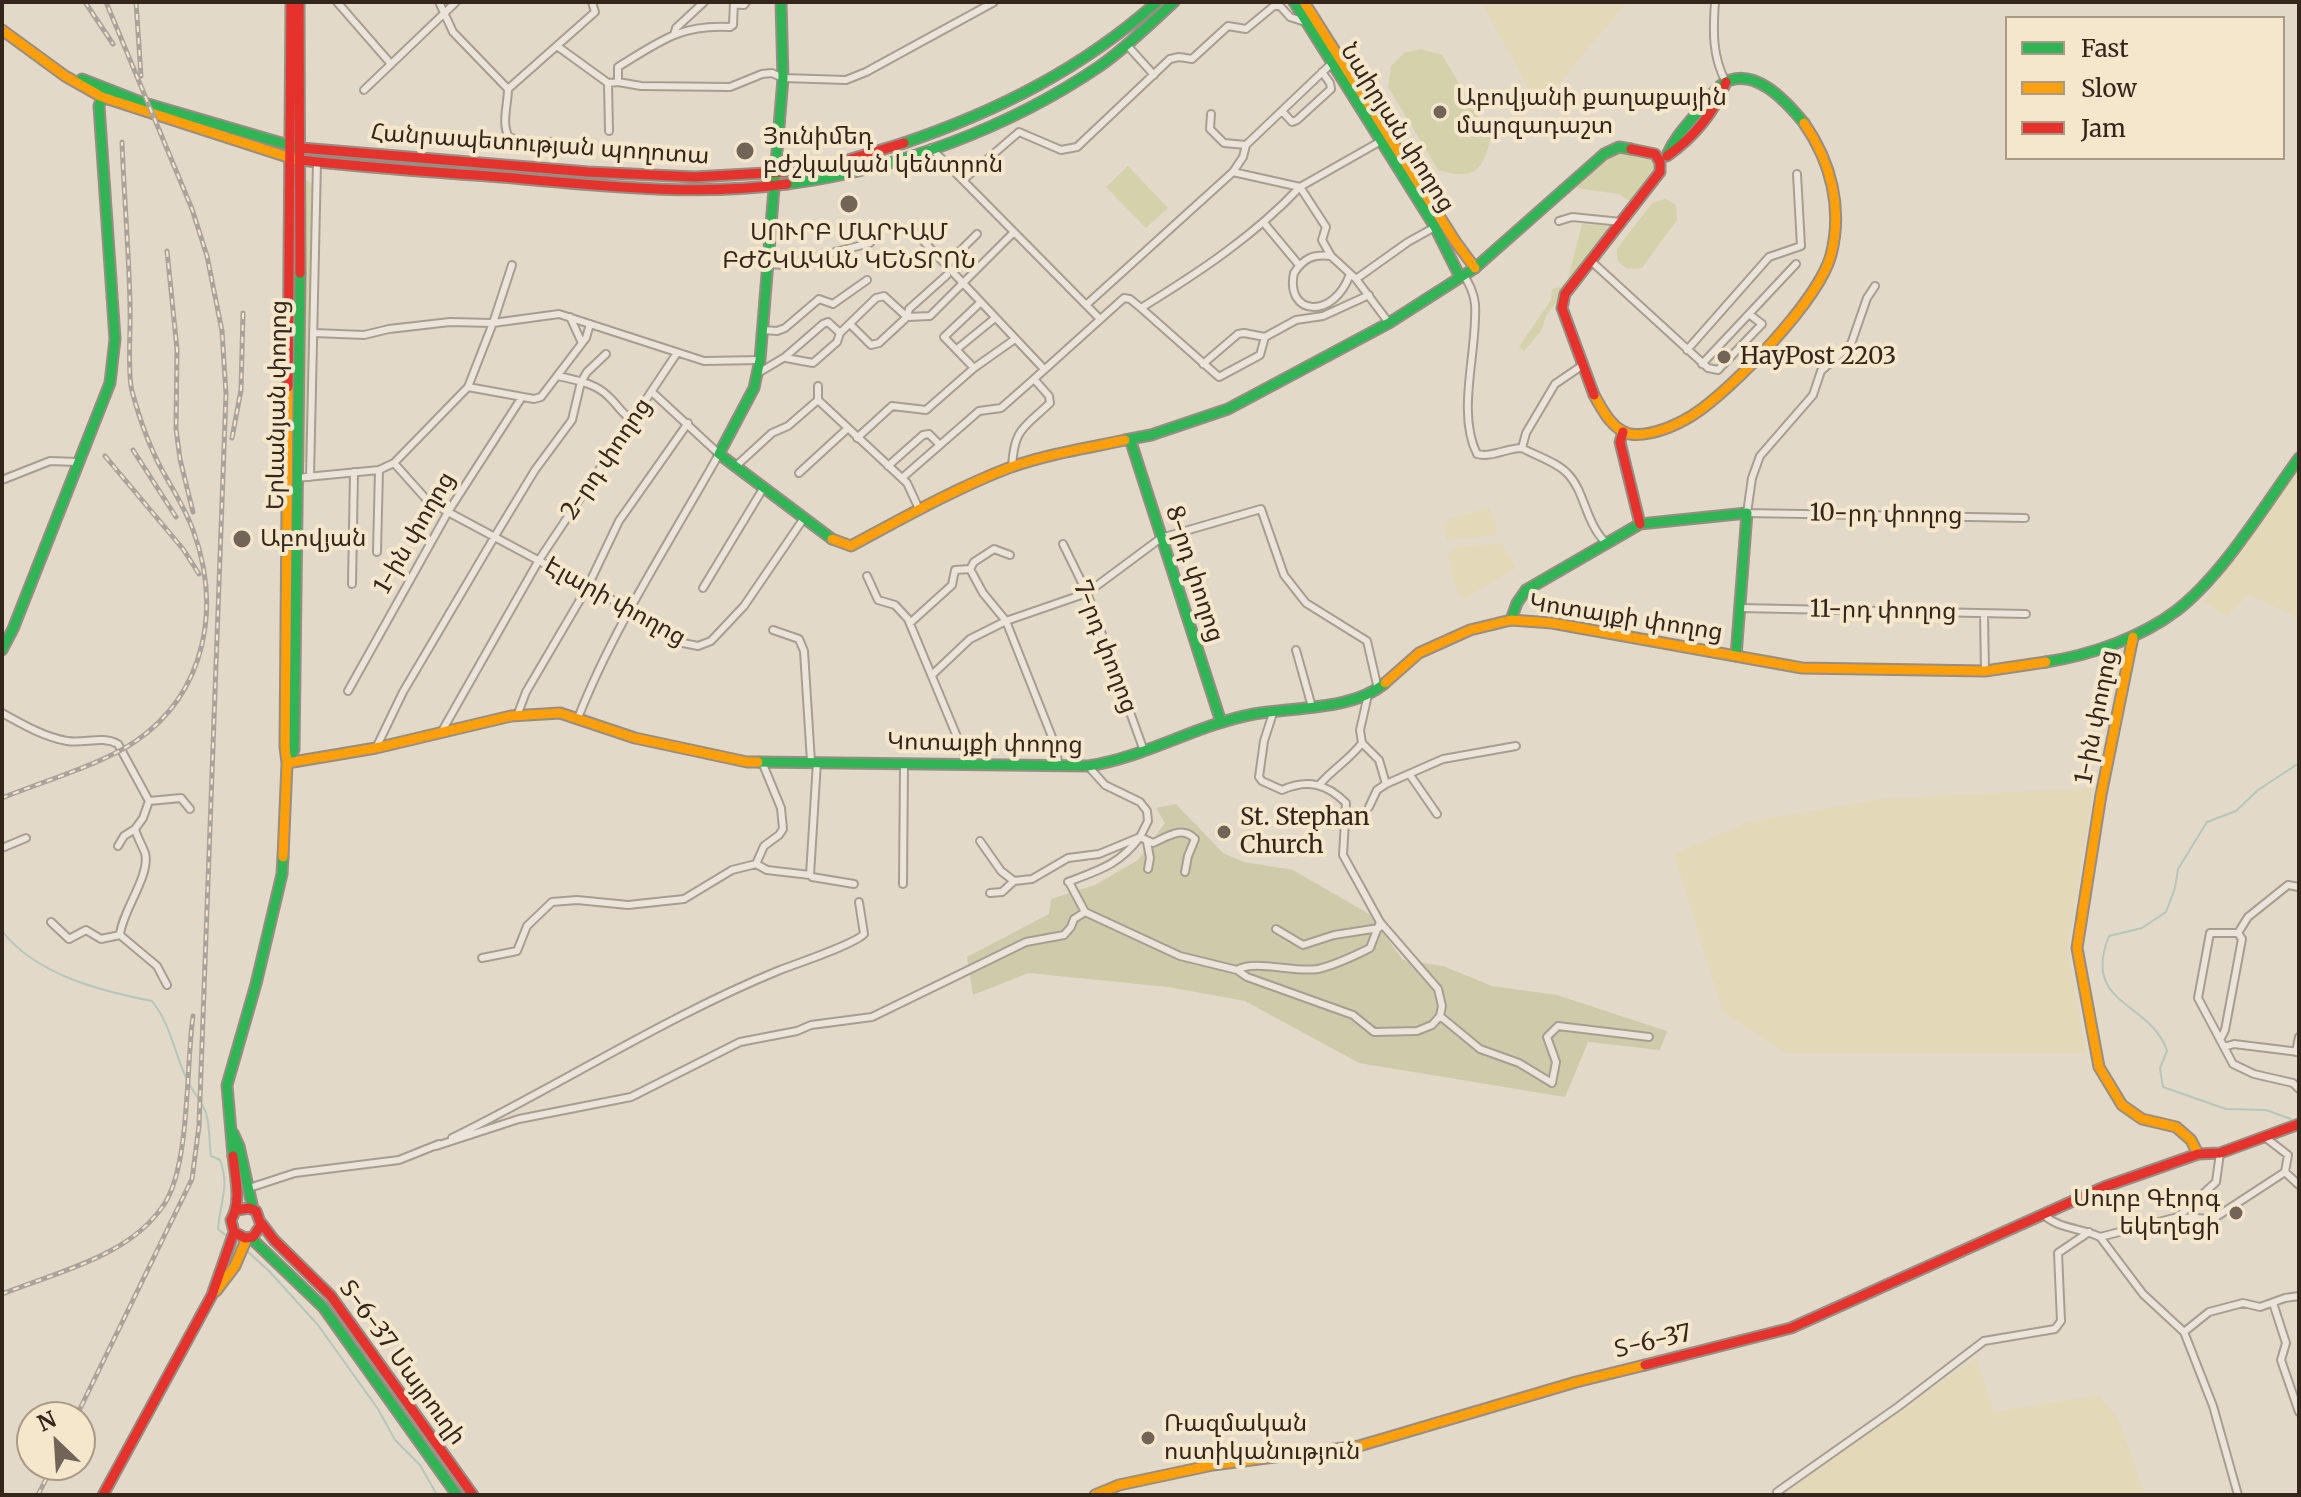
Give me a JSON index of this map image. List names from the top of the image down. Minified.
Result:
{"streets":{"main road":["Նաիրյան փողոց","Հանրապետության պողոտա","Երևանյան փողոց","1-ին փողոց","8-րդ փողոց","Կոտայքի փողոց","Տ-6-37","Տ-6-37 Մայրուղի"],"street":["2-րդ փողոց","10-րդ փողոց","Էլարի փողոց","11-րդ փողոց","7-րդ փողոց"]},"crossings":[["Հանրապետության պողոտա","Երևանյան փողոց"],["Երևանյան փողոց","Կոտայքի փողոց"],["2-րդ փողոց","Էլարի փողոց"],["2-րդ փողոց","Կոտայքի փողոց"],["1-ին փողոց","Էլարի փողոց"],["1-ին փողոց","Կոտայքի փողոց"],["1-ին փողոց","Տ-6-37"],["8-րդ փողոց","Կոտայքի փողոց"],["Կոտայքի փողոց","7-րդ փողոց"]],"places":["Աբովյանի քաղաքային մարզադաշտ","Յունիմեդ բժշկական կենտրոն","ՍՈՒՐԲ ՄԱՐԻԱՄ ԲԺՇԿԱԿԱՆ ԿԵՆՏՐՈՆ","HayPost 2203","Աբովյան","St. Stephan Church","Սուրբ Գէորգ եկեղեցի","Ռազմական ոստիկանություն"],"legend":["Fast","Slow","Jam"],"north":"top left"}
